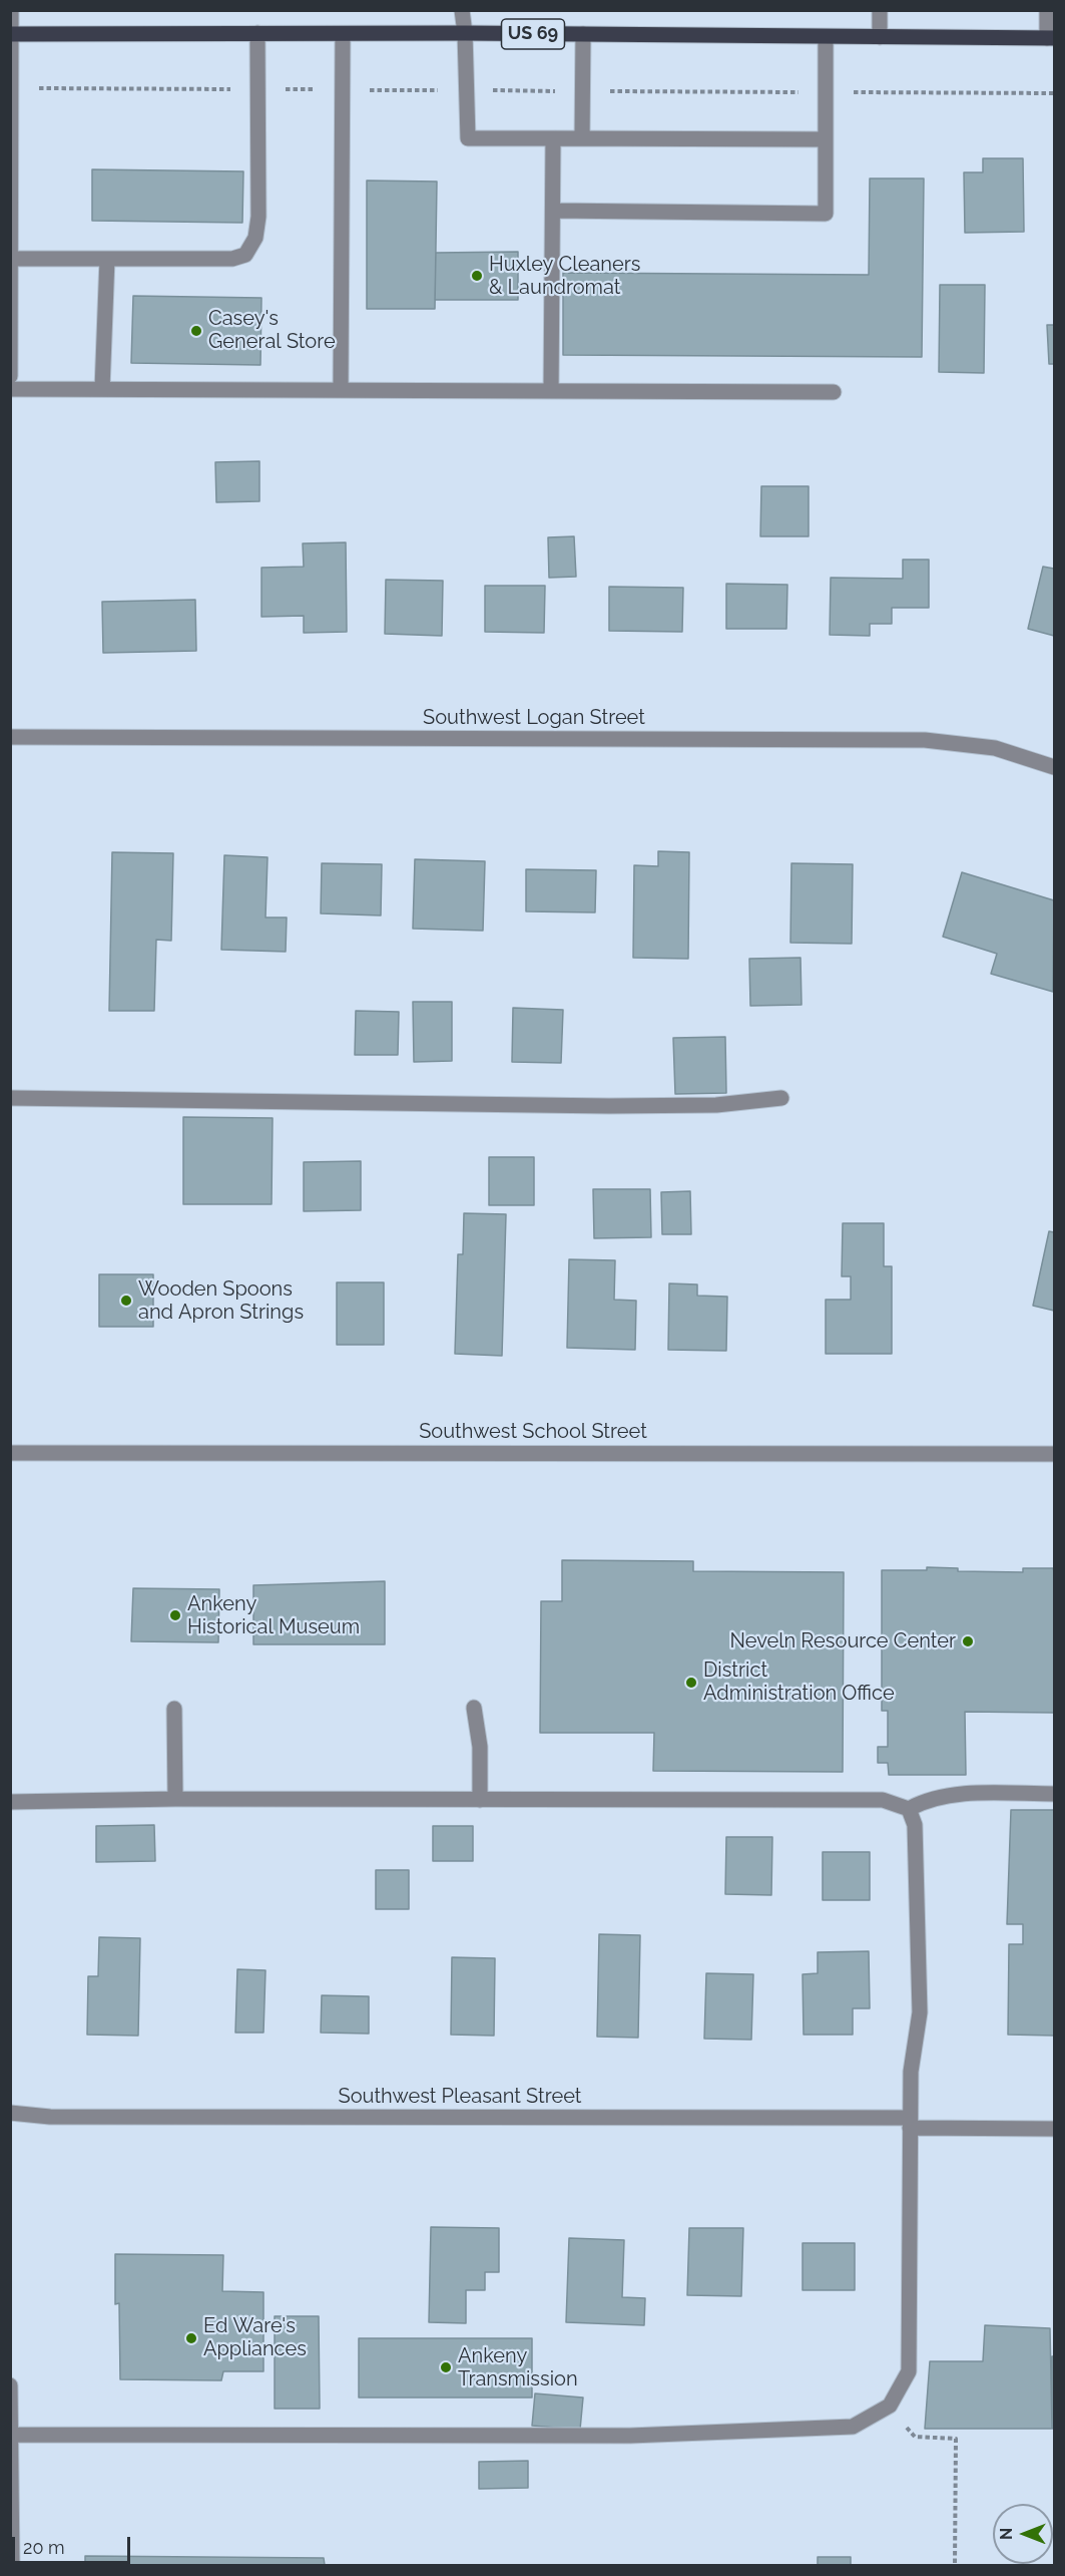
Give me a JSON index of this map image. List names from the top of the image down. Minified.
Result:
{"streets":{"main road":["US 69"],"street":["Southwest Logan Street","Southwest School Street","Southwest Pleasant Street"]},"places":["Huxley Cleaners & Laundromat","Casey's General Store","Wooden Spoons and Apron Strings","Ankeny Historical Museum","Neveln Resource Center","District Administration Office","Ed Ware's Appliances","Ankeny Transmission"],"scale_bar":"20 m","north":"left"}
